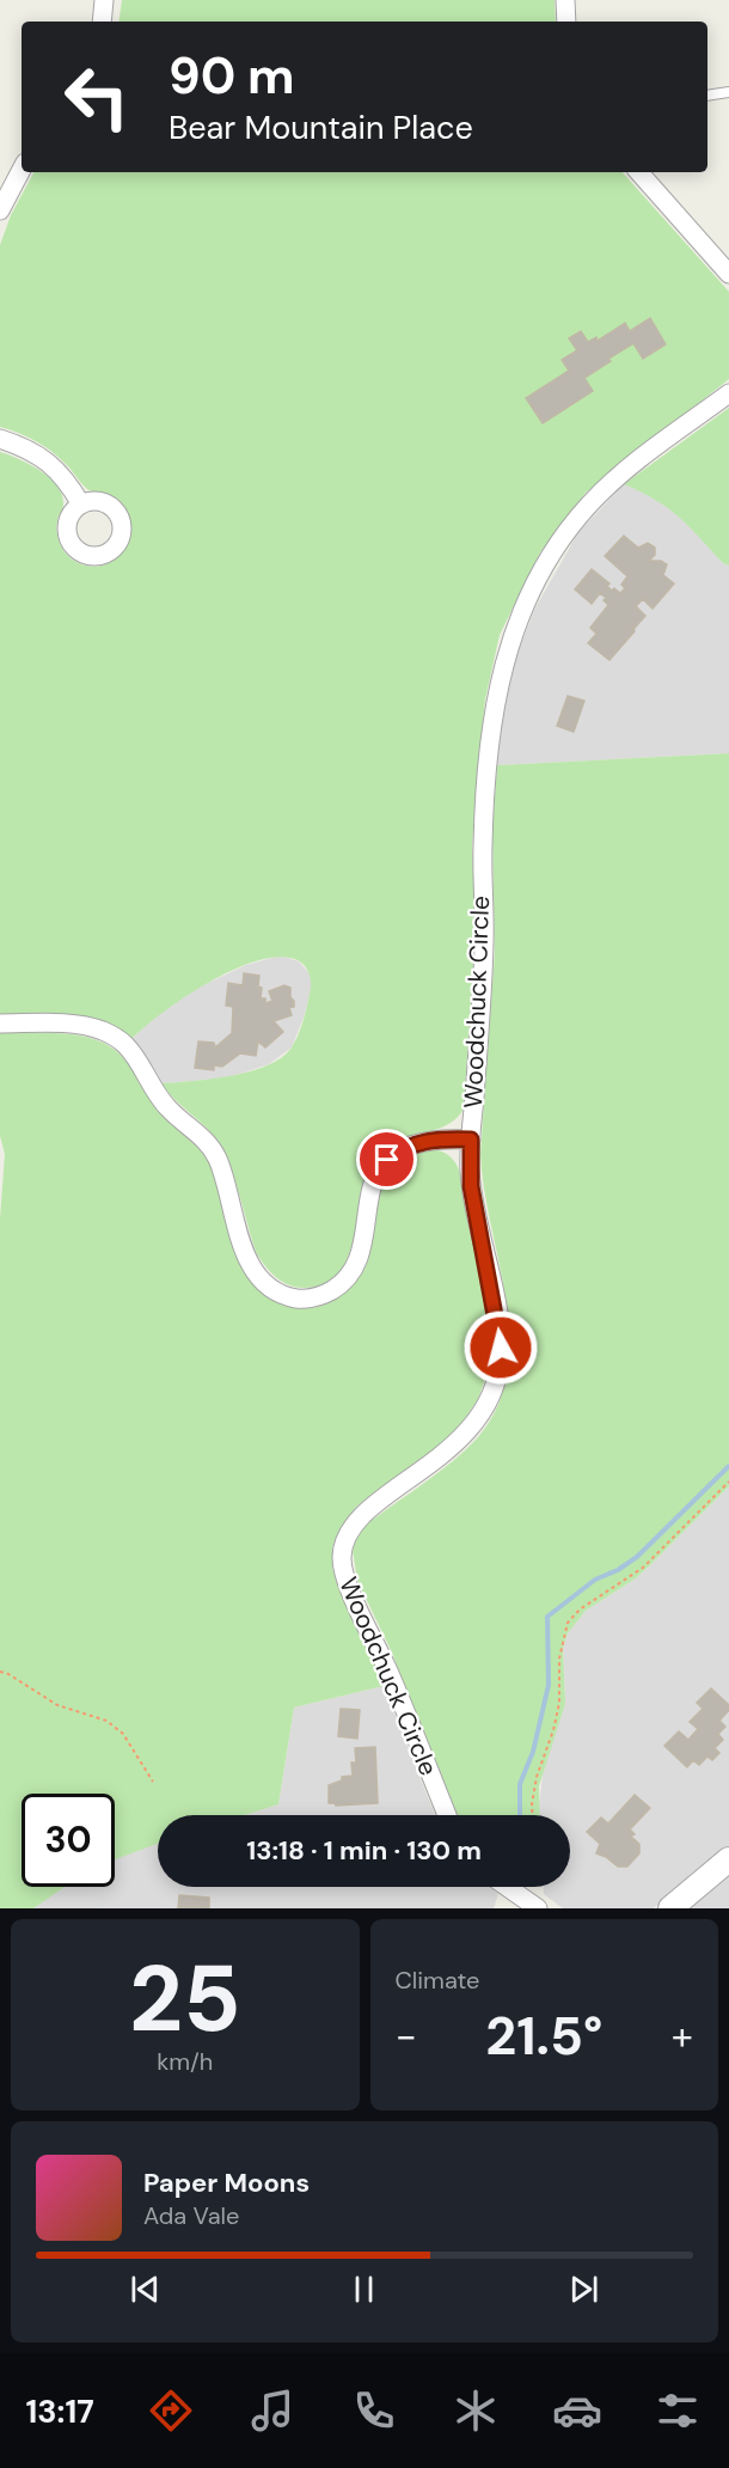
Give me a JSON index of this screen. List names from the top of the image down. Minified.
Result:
{"streets":{"street":["Woodchuck Circle"]},"page":{"turn":["90 m","Bear Mountain Place"],"limit":"30","trip":"13:18 · 1 min · 130 m","tile":[["25","km/h"],"Climate"],"heat":["−","21.5°","+"],"song":["Paper Moons","Ada Vale"],"tabs":"13:17"}}
